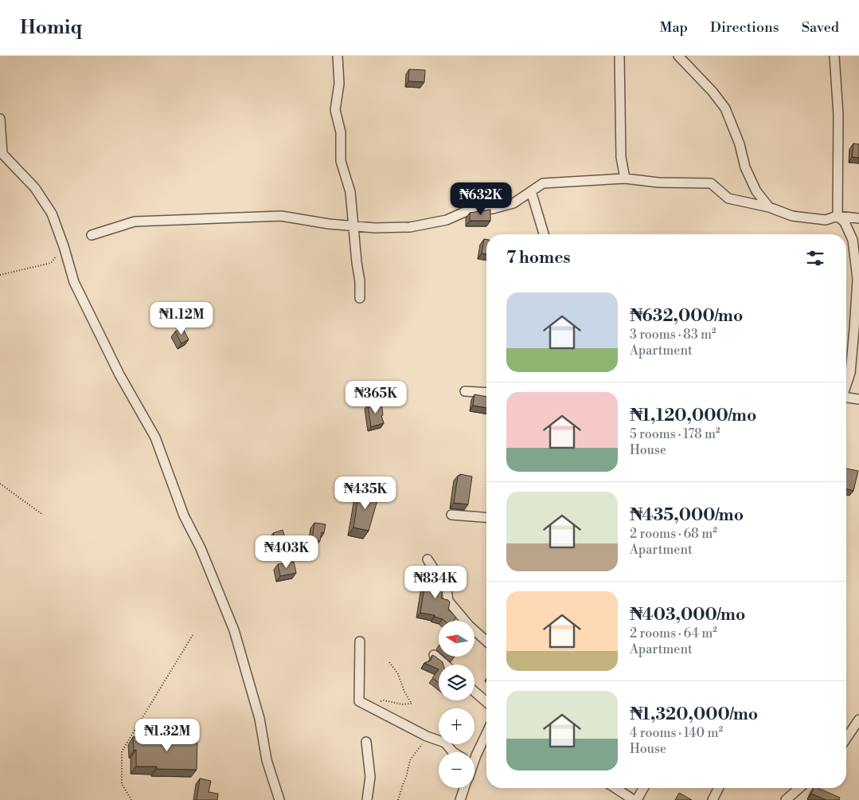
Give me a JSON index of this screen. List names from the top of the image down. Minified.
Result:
{"north":"left","page":{"header":"Homiq","nav":["Map","Directions","Saved"],"price":["₦632K","₦1.12M","₦365K","₦435K","₦403K","₦834K","₦1.32M"],"heading":"7 homes","list":[{"name":"₦632,000/mo","note":"3 rooms · 83 m² · Apartment"},{"name":"₦1,120,000/mo","note":"5 rooms · 178 m² · House"},{"name":"₦435,000/mo","note":"2 rooms · 68 m² · Apartment"},{"name":"₦403,000/mo","note":"2 rooms · 64 m² · Apartment"},{"name":"₦1,320,000/mo","note":"4 rooms · 140 m² · House"}],"map_buttons":["+","−"]}}
